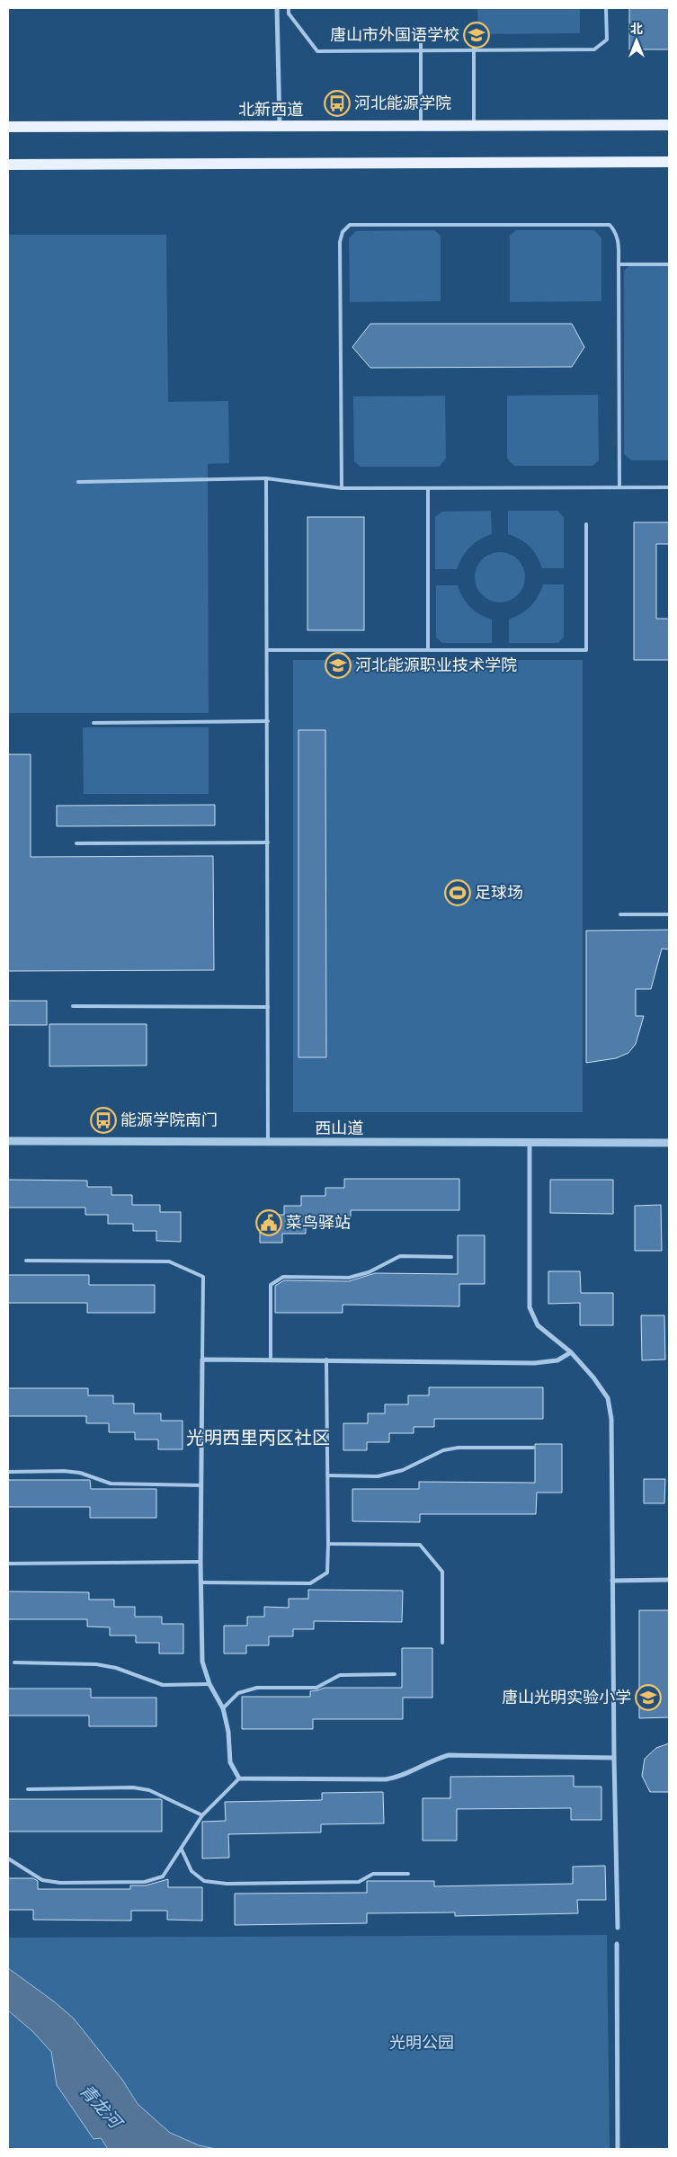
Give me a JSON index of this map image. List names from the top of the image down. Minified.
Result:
{"streets":{"main road":["北新西道"],"street":["西山道"]},"districts":["光明西里丙区社区"],"water":["青龙河"],"parks":["光明公园"],"places":{"school or university":["唐山市外国语学校","河北能源职业技术学院","唐山光明实验小学"],"bus stop":["河北能源学院","能源学院南门"],"sports":["足球场"],"public building":["菜鸟驿站"]},"north":"top"}
